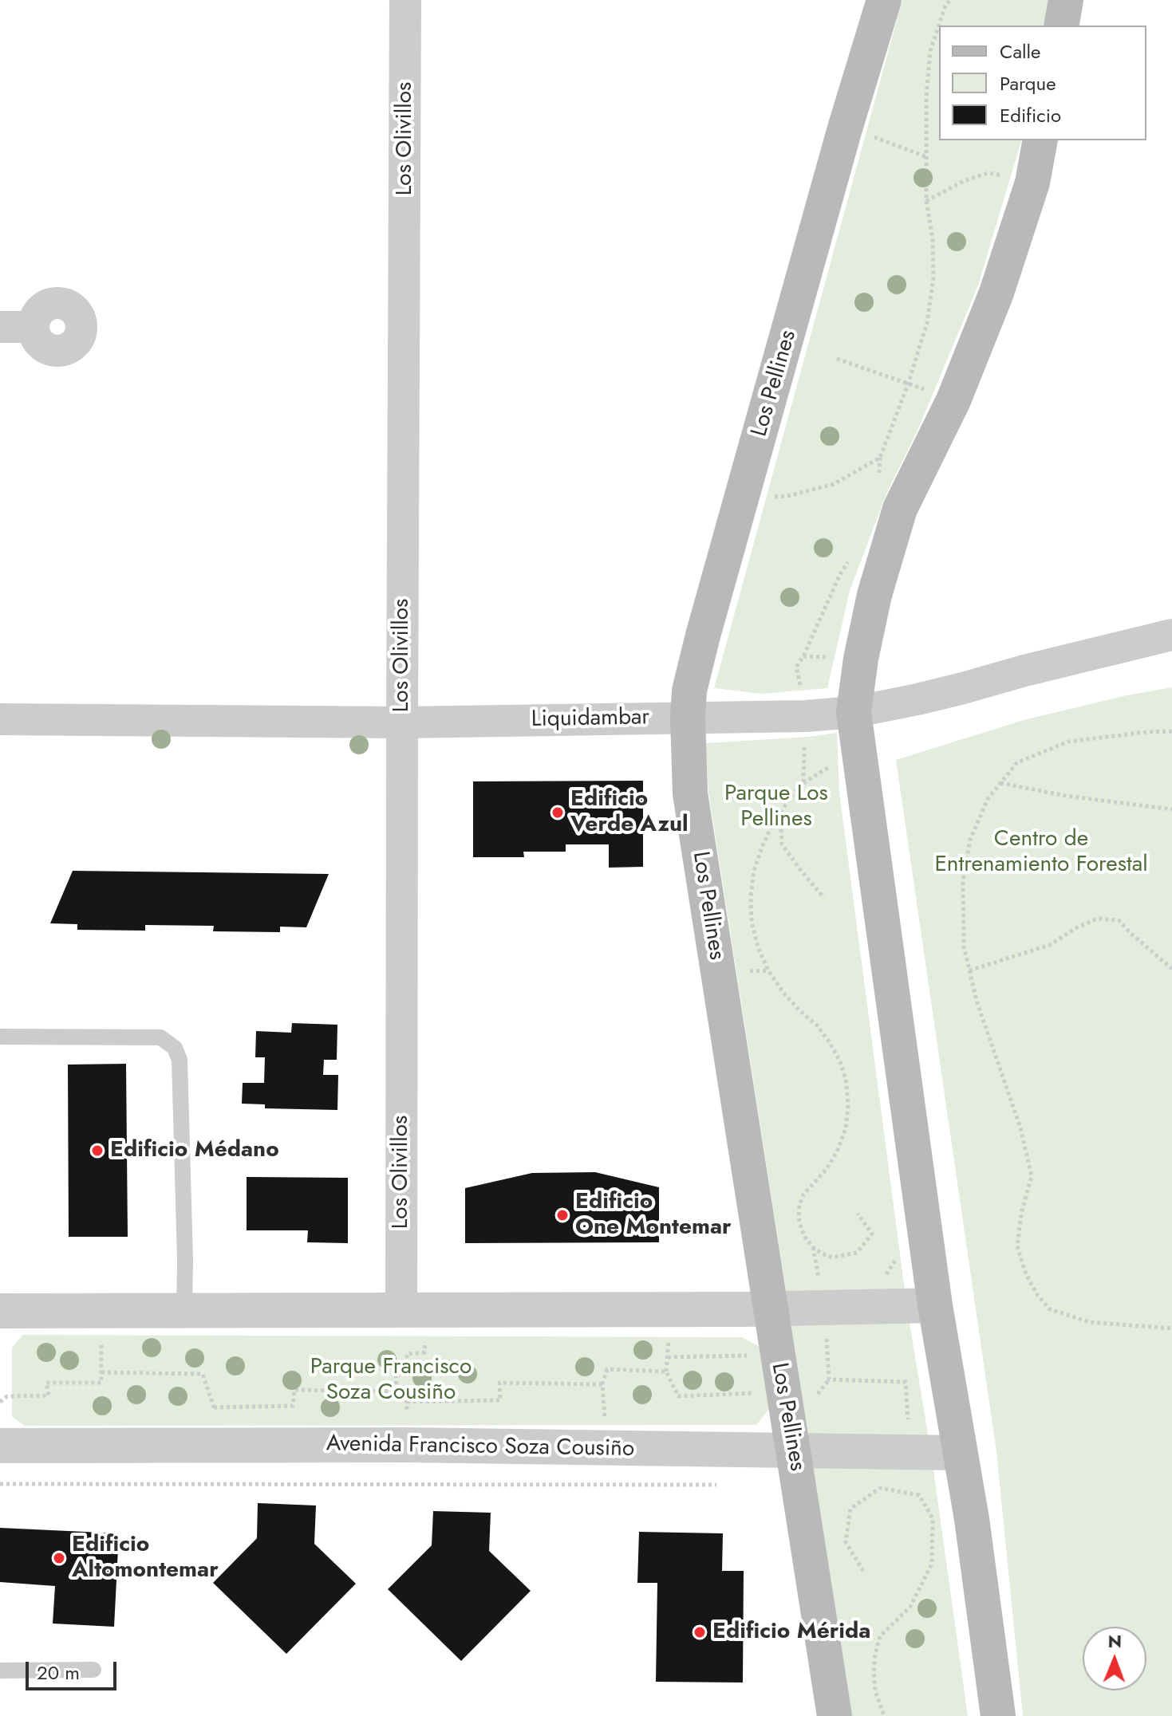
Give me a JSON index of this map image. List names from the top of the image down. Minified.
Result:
{"streets":{"main road":["Los Pellines"],"street":["Los Olivillos","Liquidambar","Avenida Francisco Soza Cousiño"]},"crossings":[["Los Olivillos","Liquidambar"],["Los Pellines","Liquidambar"],["Los Pellines","Avenida Francisco Soza Cousiño"]],"parks":["Parque Los Pellines","Centro de Entrenamiento Forestal","Parque Francisco Soza Cousiño"],"places":["Edificio Verde Azul","Edificio Médano","Edificio One Montemar","Edificio Altomontemar","Edificio Mérida"],"legend":["Calle","Parque","Edificio"],"scale_bar":"20 m","north":"top"}
